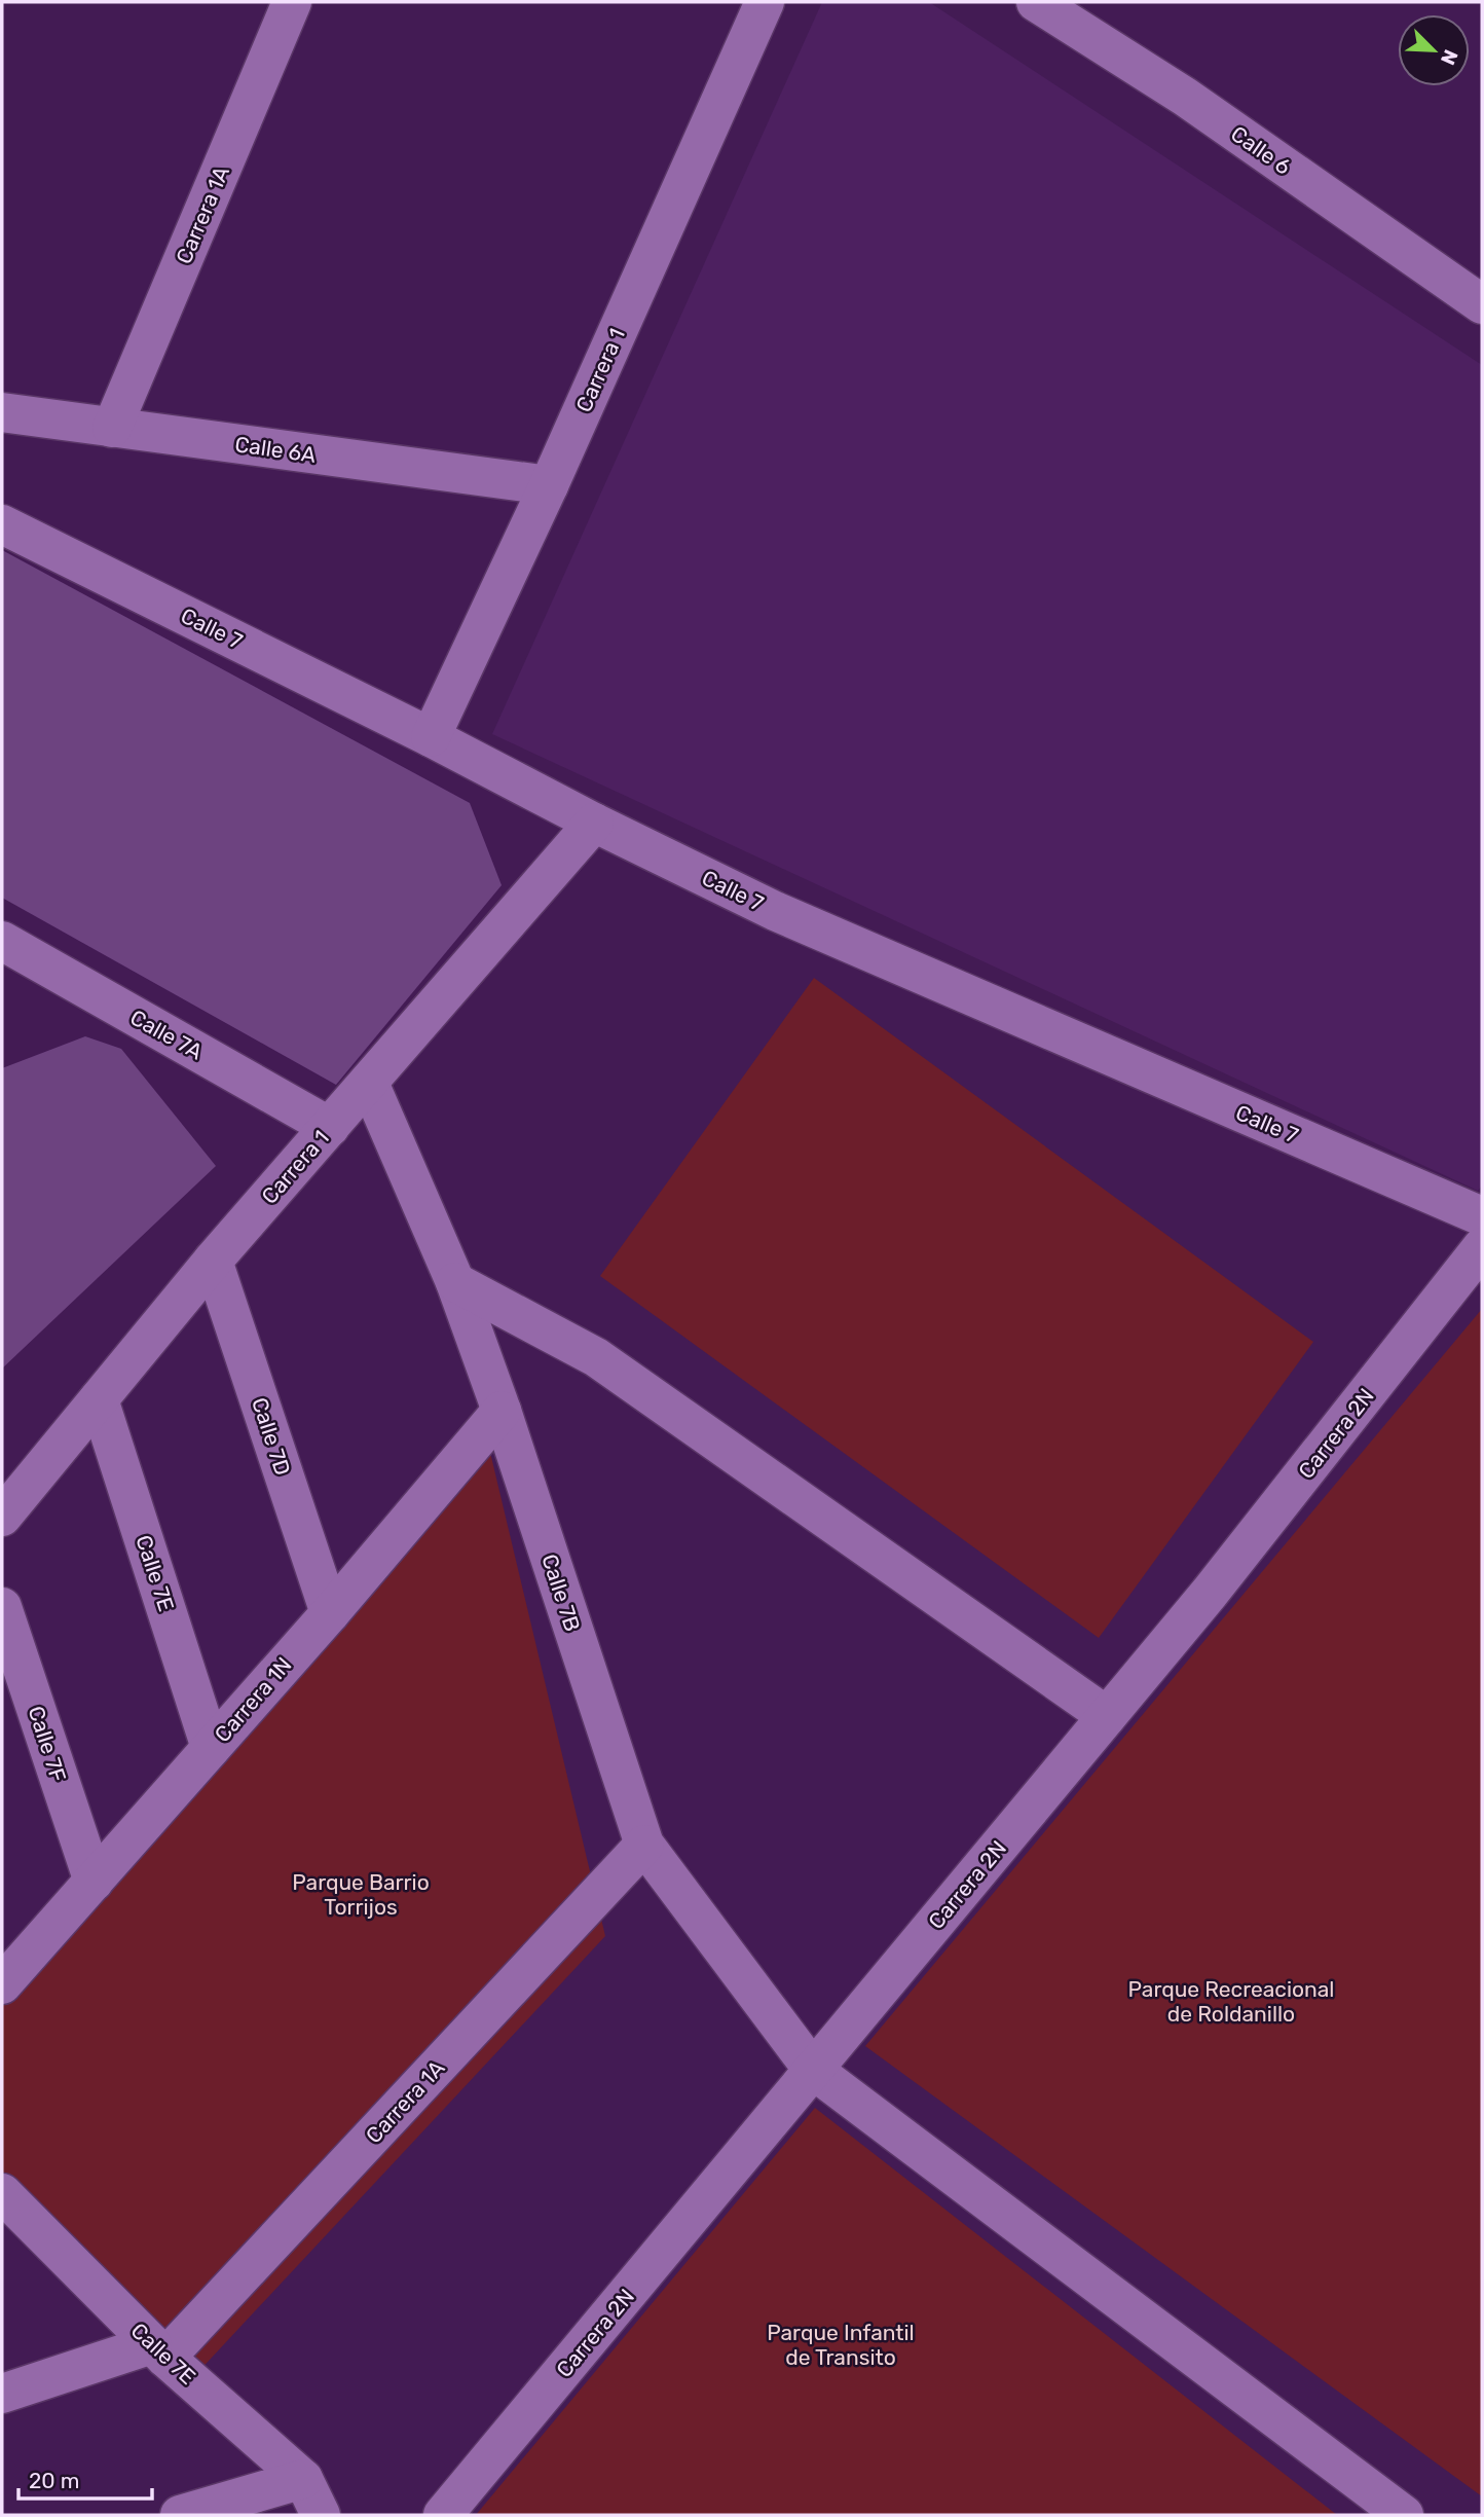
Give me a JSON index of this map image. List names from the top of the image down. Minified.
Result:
{"streets":{"street":["Calle 6","Carrera 1A","Carrera 1","Calle 6A","Calle 7","Calle 7A","Carrera 2N","Calle 7D","Calle 7E","Calle 7B","Carrera 1N","Calle 7F"]},"crossings":[["Carrera 1A","Calle 6A"],["Carrera 1A","Calle 7E"],["Carrera 1A","Calle 7B"],["Carrera 1","Calle 6A"],["Carrera 1","Calle 7"],["Carrera 1","Calle 7A"],["Carrera 1","Calle 7D"],["Carrera 1","Calle 7E"],["Carrera 1","Calle 7B"],["Carrera 2N","Calle 7B"],["Calle 7D","Carrera 1N"],["Calle 7E","Carrera 1N"],["Calle 7B","Carrera 1N"],["Carrera 1N","Calle 7F"]],"parks":["Parque Barrio Torrijos","Parque Recreacional de Roldanillo","Parque Infantil de Transito"],"scale_bar":"20 m","north":"bottom right"}
